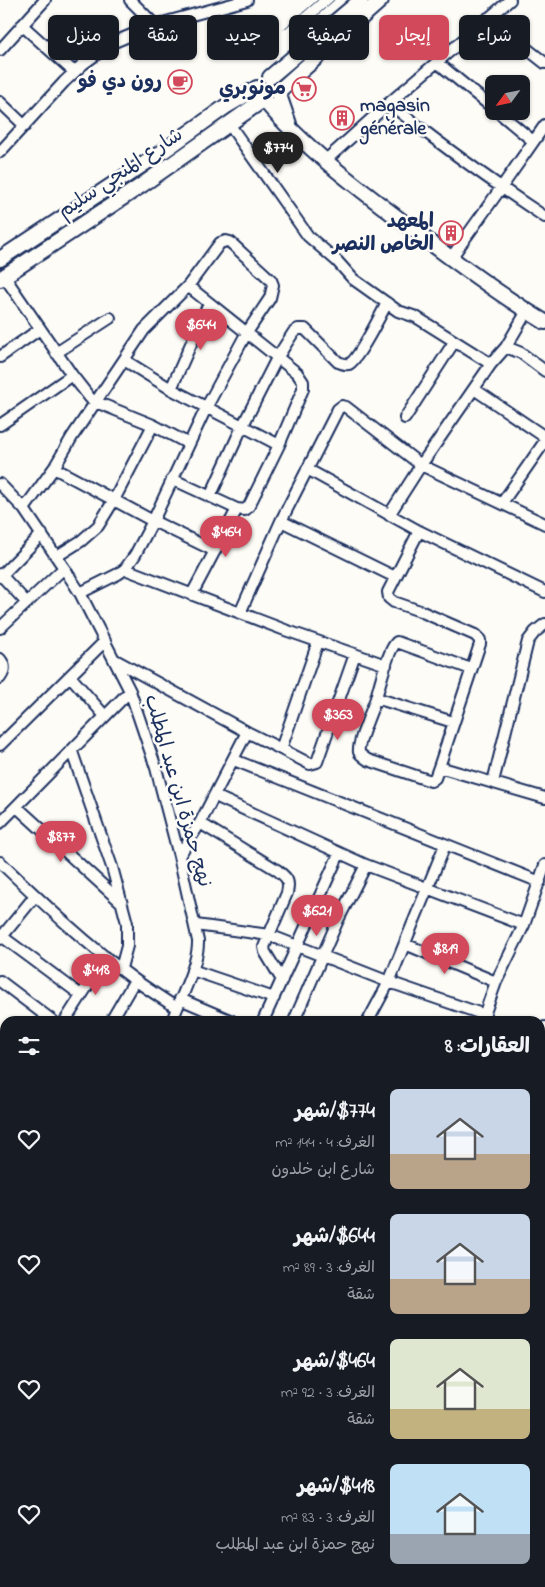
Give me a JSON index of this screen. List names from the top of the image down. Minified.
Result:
{"streets":{"main road":["شارع المنجي سليم"],"street":["نهج حمزة ابن عبد المطلب"]},"places":{"cafe":["رون دي فو"],"supermarket":["مونوبري"],"building":["magasin générale","المعهد الخاص النصر"]},"north":"bottom left","page":{"chip":["شراء","إيجار","تصفية","جديد","شقة","منزل"],"price":["$774","$644","$464","$363","$877","$621","$819","$418"],"heading":"العقارات: 8","list":[{"name":"$774/شهر","note":"الغرف: 4 · 144 m² · شارع ابن خلدون"},{"name":"$644/شهر","note":"الغرف: 3 · 89 m² · شقة"},{"name":"$464/شهر","note":"الغرف: 3 · 92 m² · شقة"},{"name":"$418/شهر","note":"الغرف: 3 · 83 m² · نهج حمزة ابن عبد المطلب"}]}}
